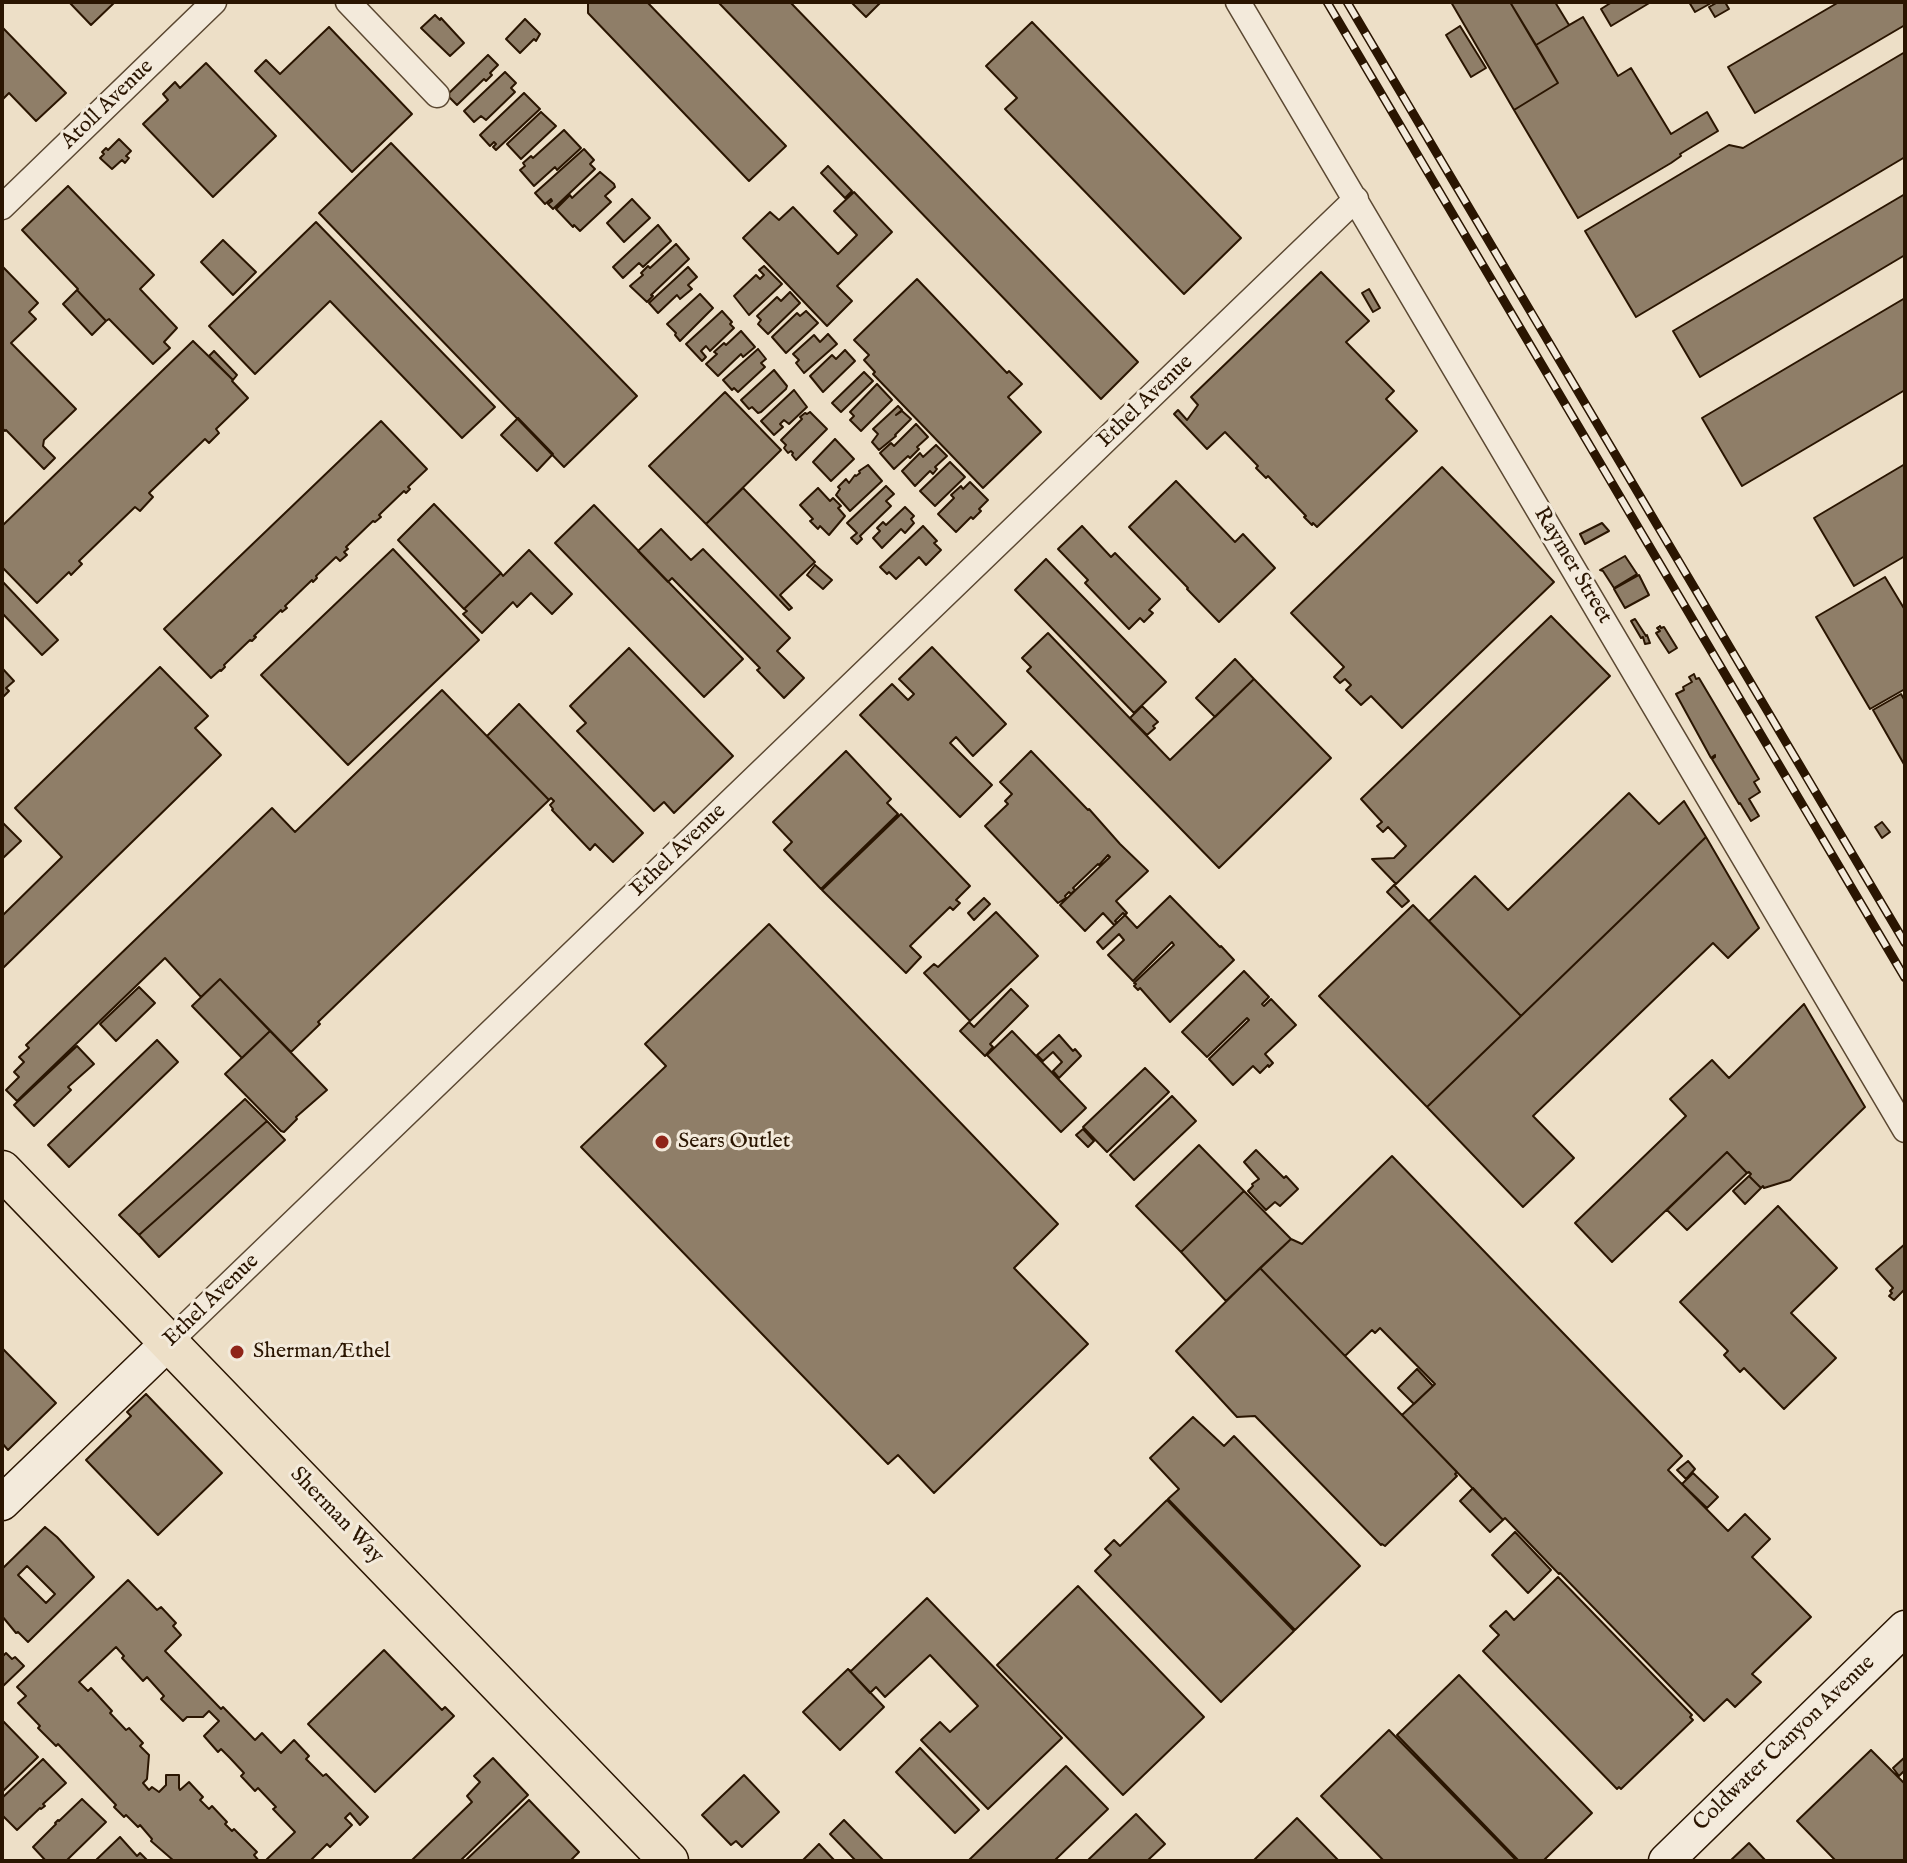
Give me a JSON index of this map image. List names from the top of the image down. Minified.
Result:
{"streets":{"main road":["Ethel Avenue","Sherman Way","Coldwater Canyon Avenue"],"street":["Atoll Avenue","Raymer Street"]},"crossings":[["Ethel Avenue","Raymer Street"],["Ethel Avenue","Sherman Way"]],"places":["Sears Outlet","Sherman/Ethel"]}
